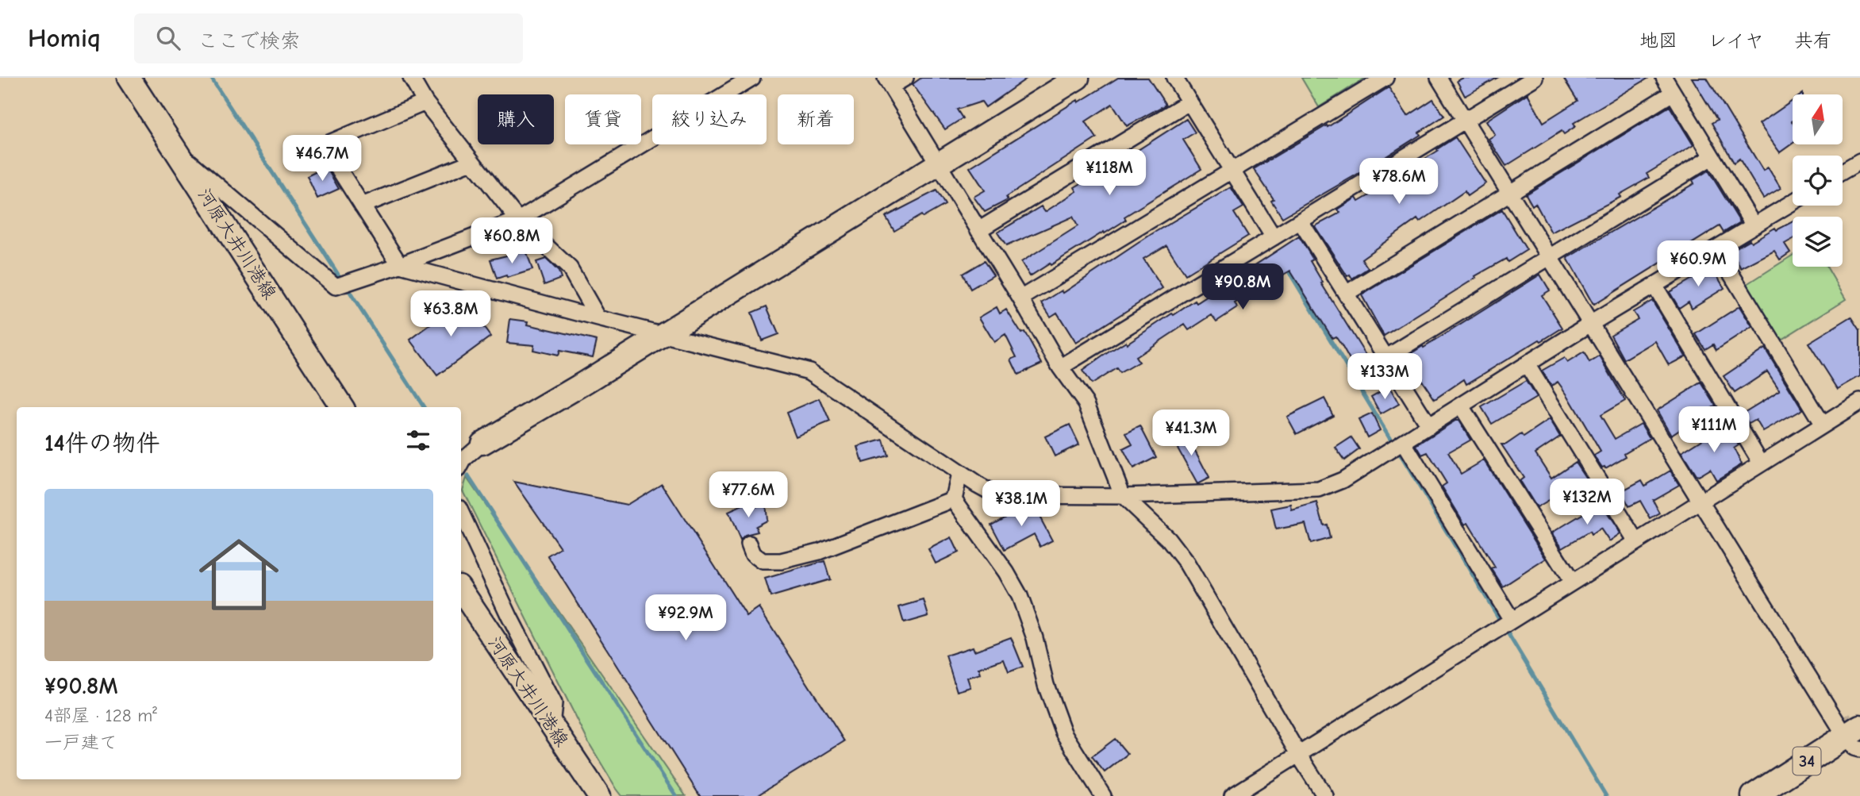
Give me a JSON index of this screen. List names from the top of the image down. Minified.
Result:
{"streets":{"main road":["34"],"street":["河原大井川港線"]},"north":"top","page":{"header":"Homiq","search":"ここで検索","nav":["地図","レイヤ","共有"],"chip":["購入","賃貸","絞り込み","新着"],"price":["¥46.7M","¥118M","¥78.6M","¥60.8M","¥60.9M","¥90.8M","¥63.8M","¥133M","¥111M","¥41.3M","¥77.6M","¥132M","¥38.1M","¥92.9M"],"heading":"14件の物件","list":[{"name":"¥90.8M","note":"4部屋 · 128 m² · 一戸建て"}]}}
